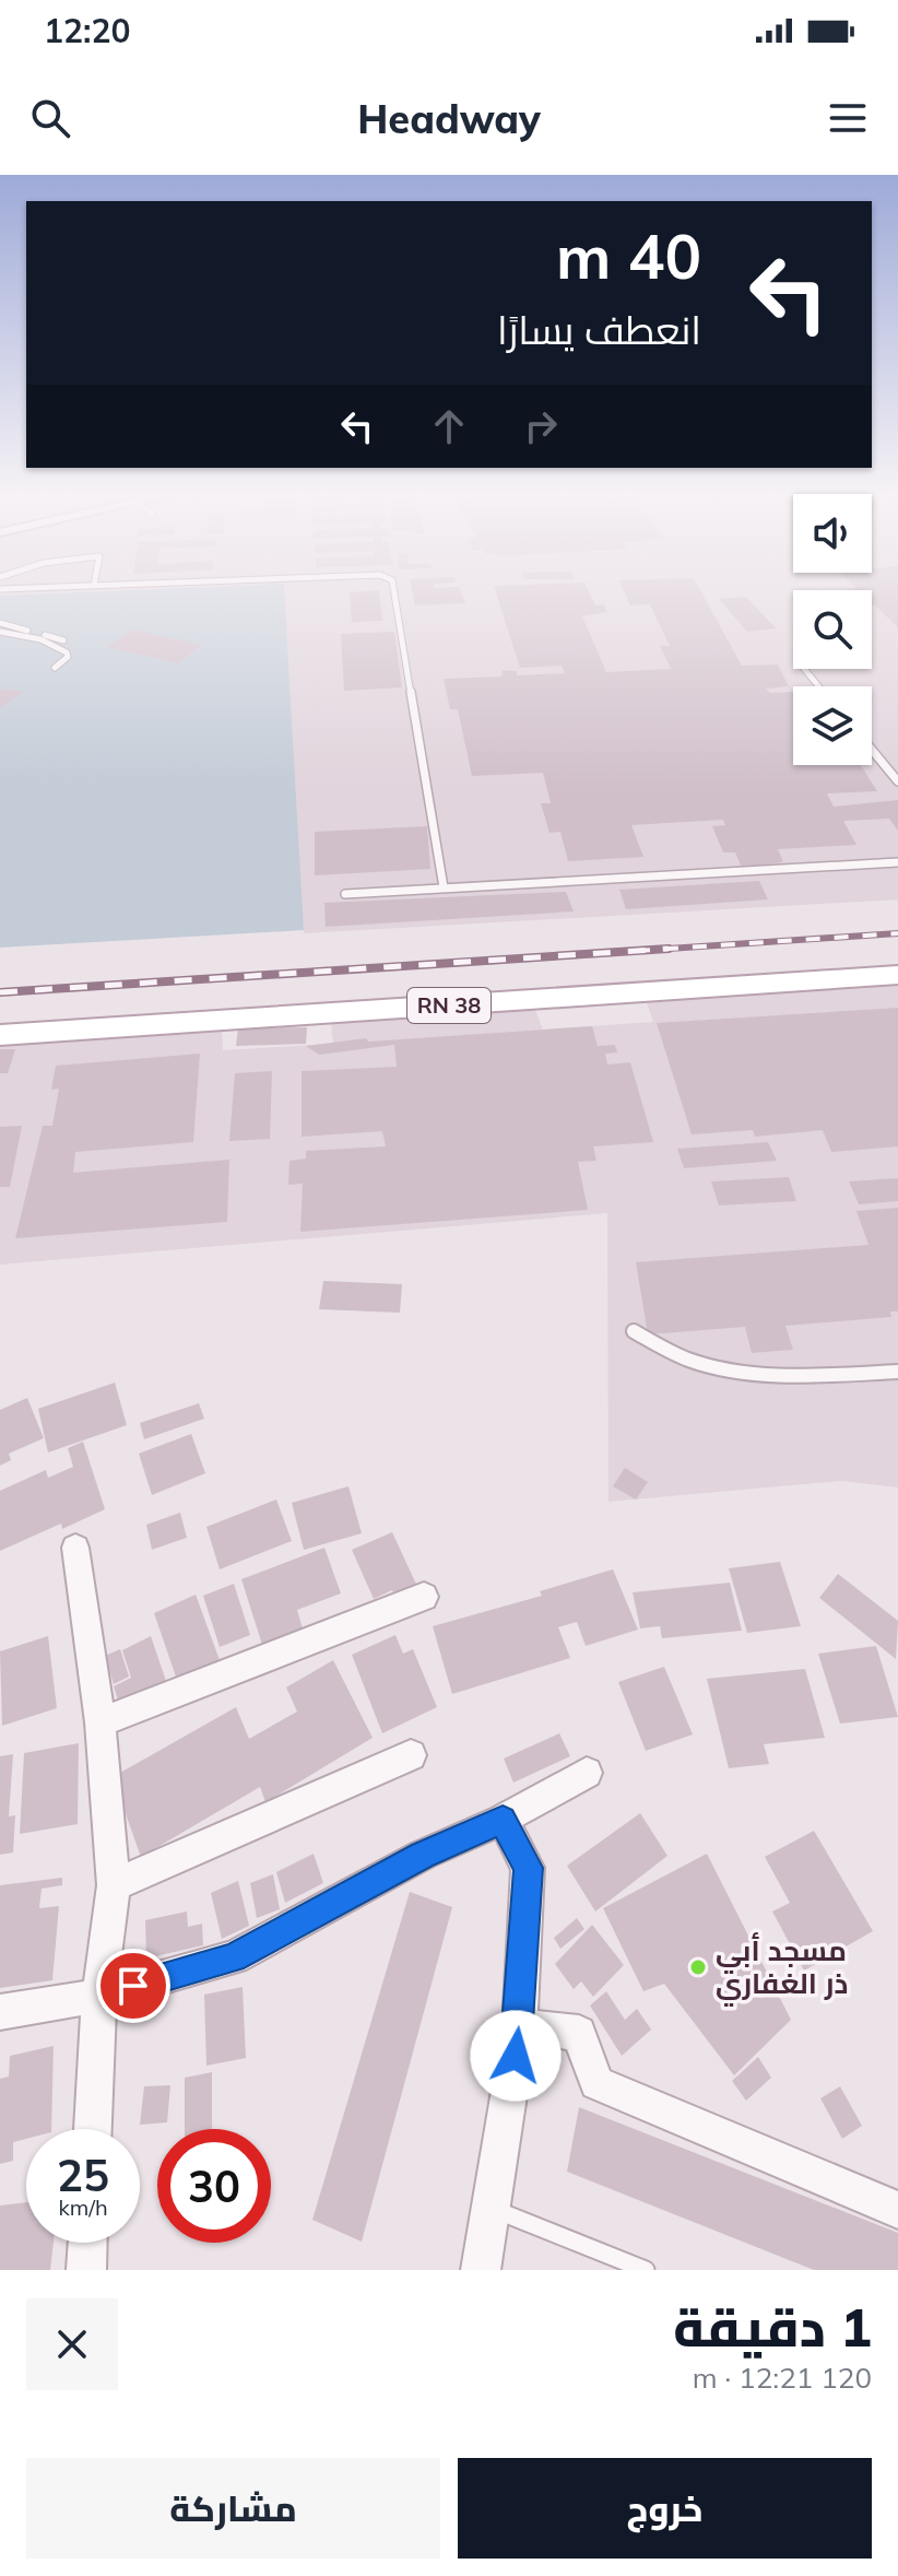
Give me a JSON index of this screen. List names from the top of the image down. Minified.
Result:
{"streets":{"main road":["RN 38"]},"places":["مسجد أبي ذر الغفاري"],"page":{"status":"12:20","header":"Headway","turn":["40 m","انعطف يسارًا"],"speed":"25 km/h","limit":"30","heading":["1 دقيقة","120 m · 12:21"],"buttons":["خروج","مشاركة"]}}
